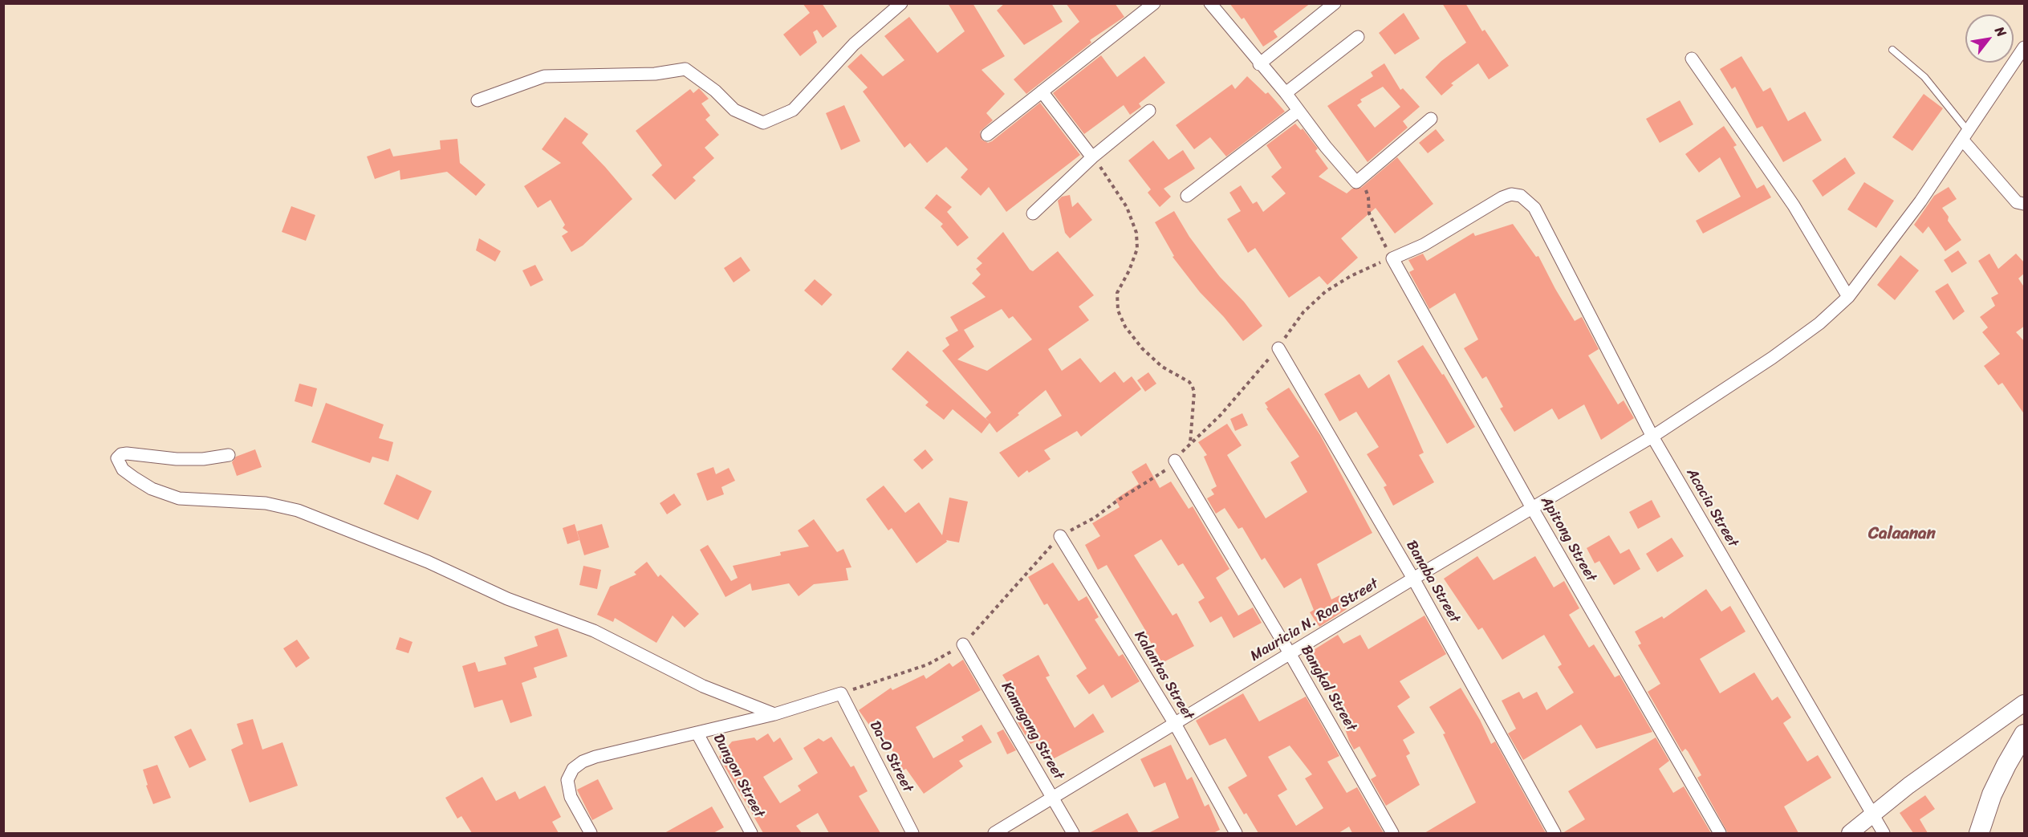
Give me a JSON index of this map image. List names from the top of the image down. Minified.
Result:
{"streets":{"street":["Acacia Street","Apitong Street","Banaba Street","Mauricia N. Roa Street","Kalantas Street","Bangkal Street","Kamagong Street","Da-O Street","Dungon Street"]},"crossings":[["Acacia Street","Apitong Street"],["Acacia Street","Mauricia N. Roa Street"],["Apitong Street","Mauricia N. Roa Street"],["Banaba Street","Mauricia N. Roa Street"],["Mauricia N. Roa Street","Kalantas Street"],["Mauricia N. Roa Street","Bangkal Street"],["Mauricia N. Roa Street","Kamagong Street"]],"districts":["Calaanan"],"north":"top right"}
